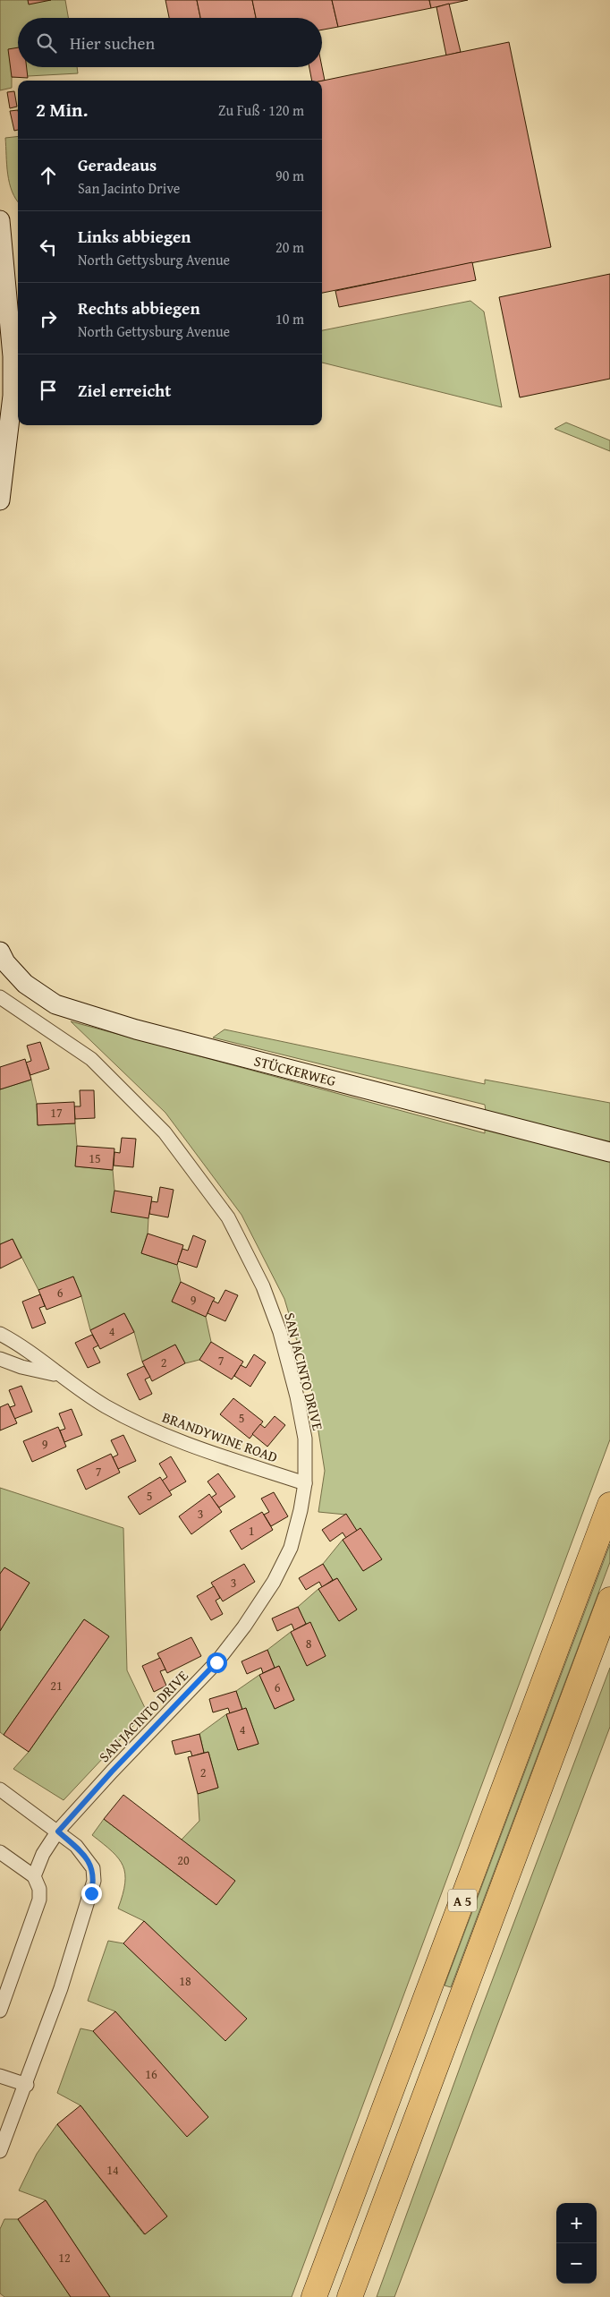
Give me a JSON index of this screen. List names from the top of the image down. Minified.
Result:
{"streets":{"highway":["A 5"],"street":["STÜCKERWEG","SAN JACINTO DRIVE","BRANDYWINE ROAD"]},"crossings":[["SAN JACINTO DRIVE","BRANDYWINE ROAD"]],"house_numbers":["17","15","6","9","4","7","2","5","9","7","5","3","1","3","8","21","6","4","2","20","18","16","14","12"],"page":{"search":"Hier suchen","heading":["2 Min.","Zu Fuß · 120 m"],"list":[["Geradeaus","San Jacinto Drive","90 m"],["Links abbiegen","North Gettysburg Avenue","20 m"],["Rechts abbiegen","North Gettysburg Avenue","10 m"],"Ziel erreicht"],"map_buttons":["+","−"]}}
